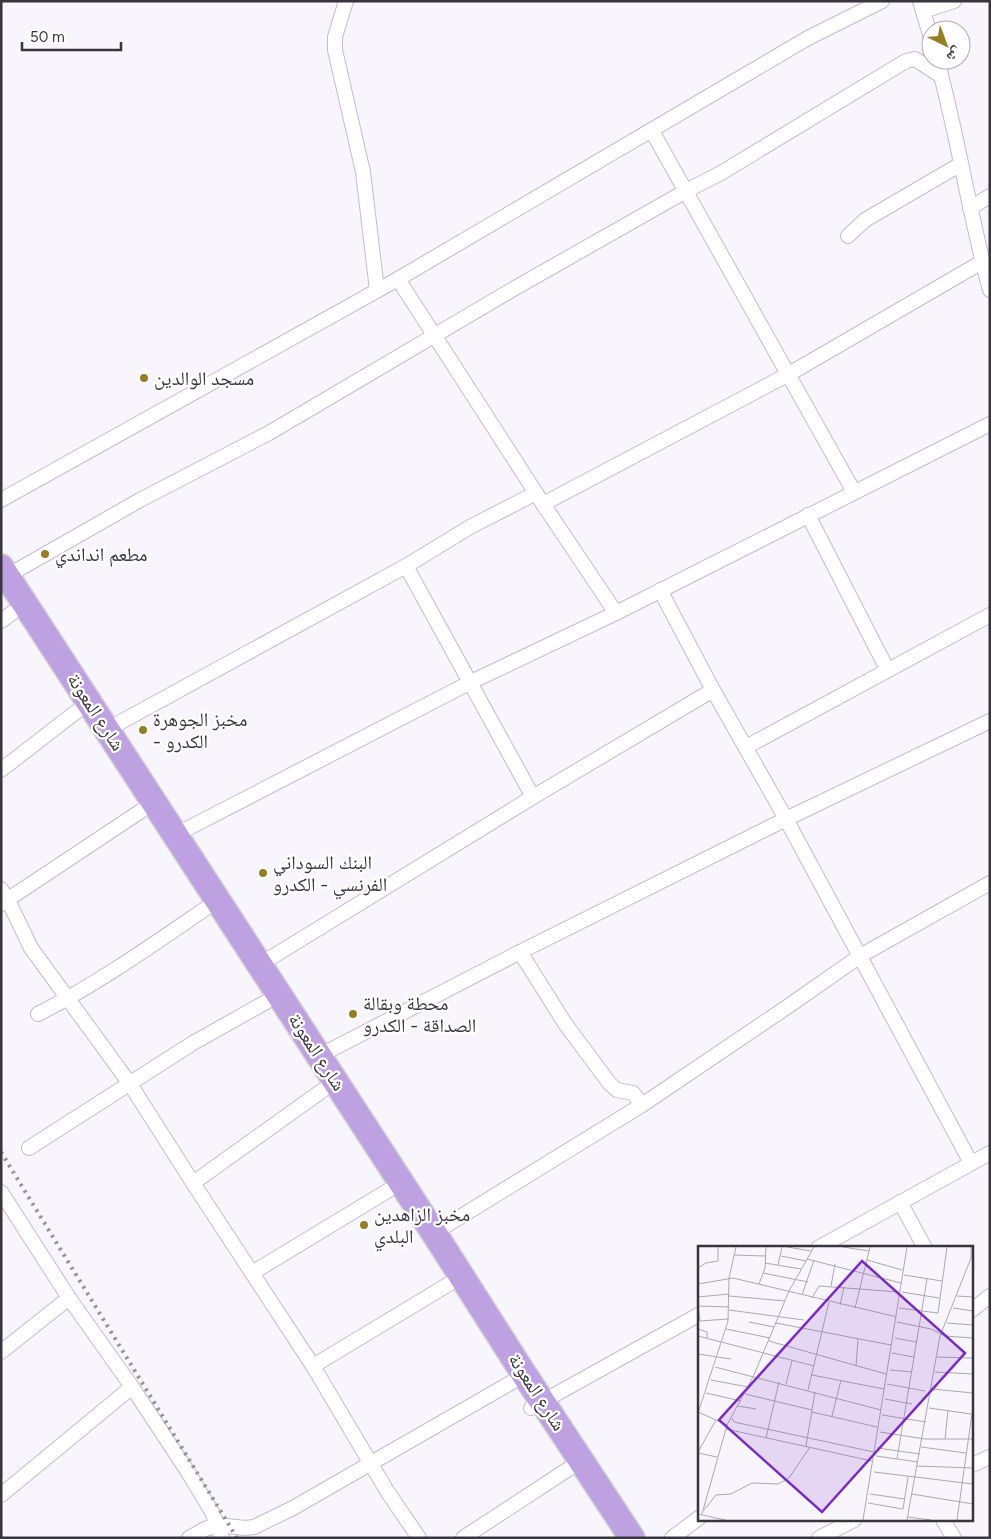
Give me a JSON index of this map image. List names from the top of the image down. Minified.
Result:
{"streets":{"highway":["شارع المعونة"]},"places":["مسجد الوالدين","مطعم انداندي","مخبز الجوهرة - الكدرو","البنك السوداني الفرنسي - الكدرو","محطة وبقالة الصداقة - الكدرو","مخبز الزاهدين البلدي"],"scale_bar":"50 m","north":"bottom right"}
